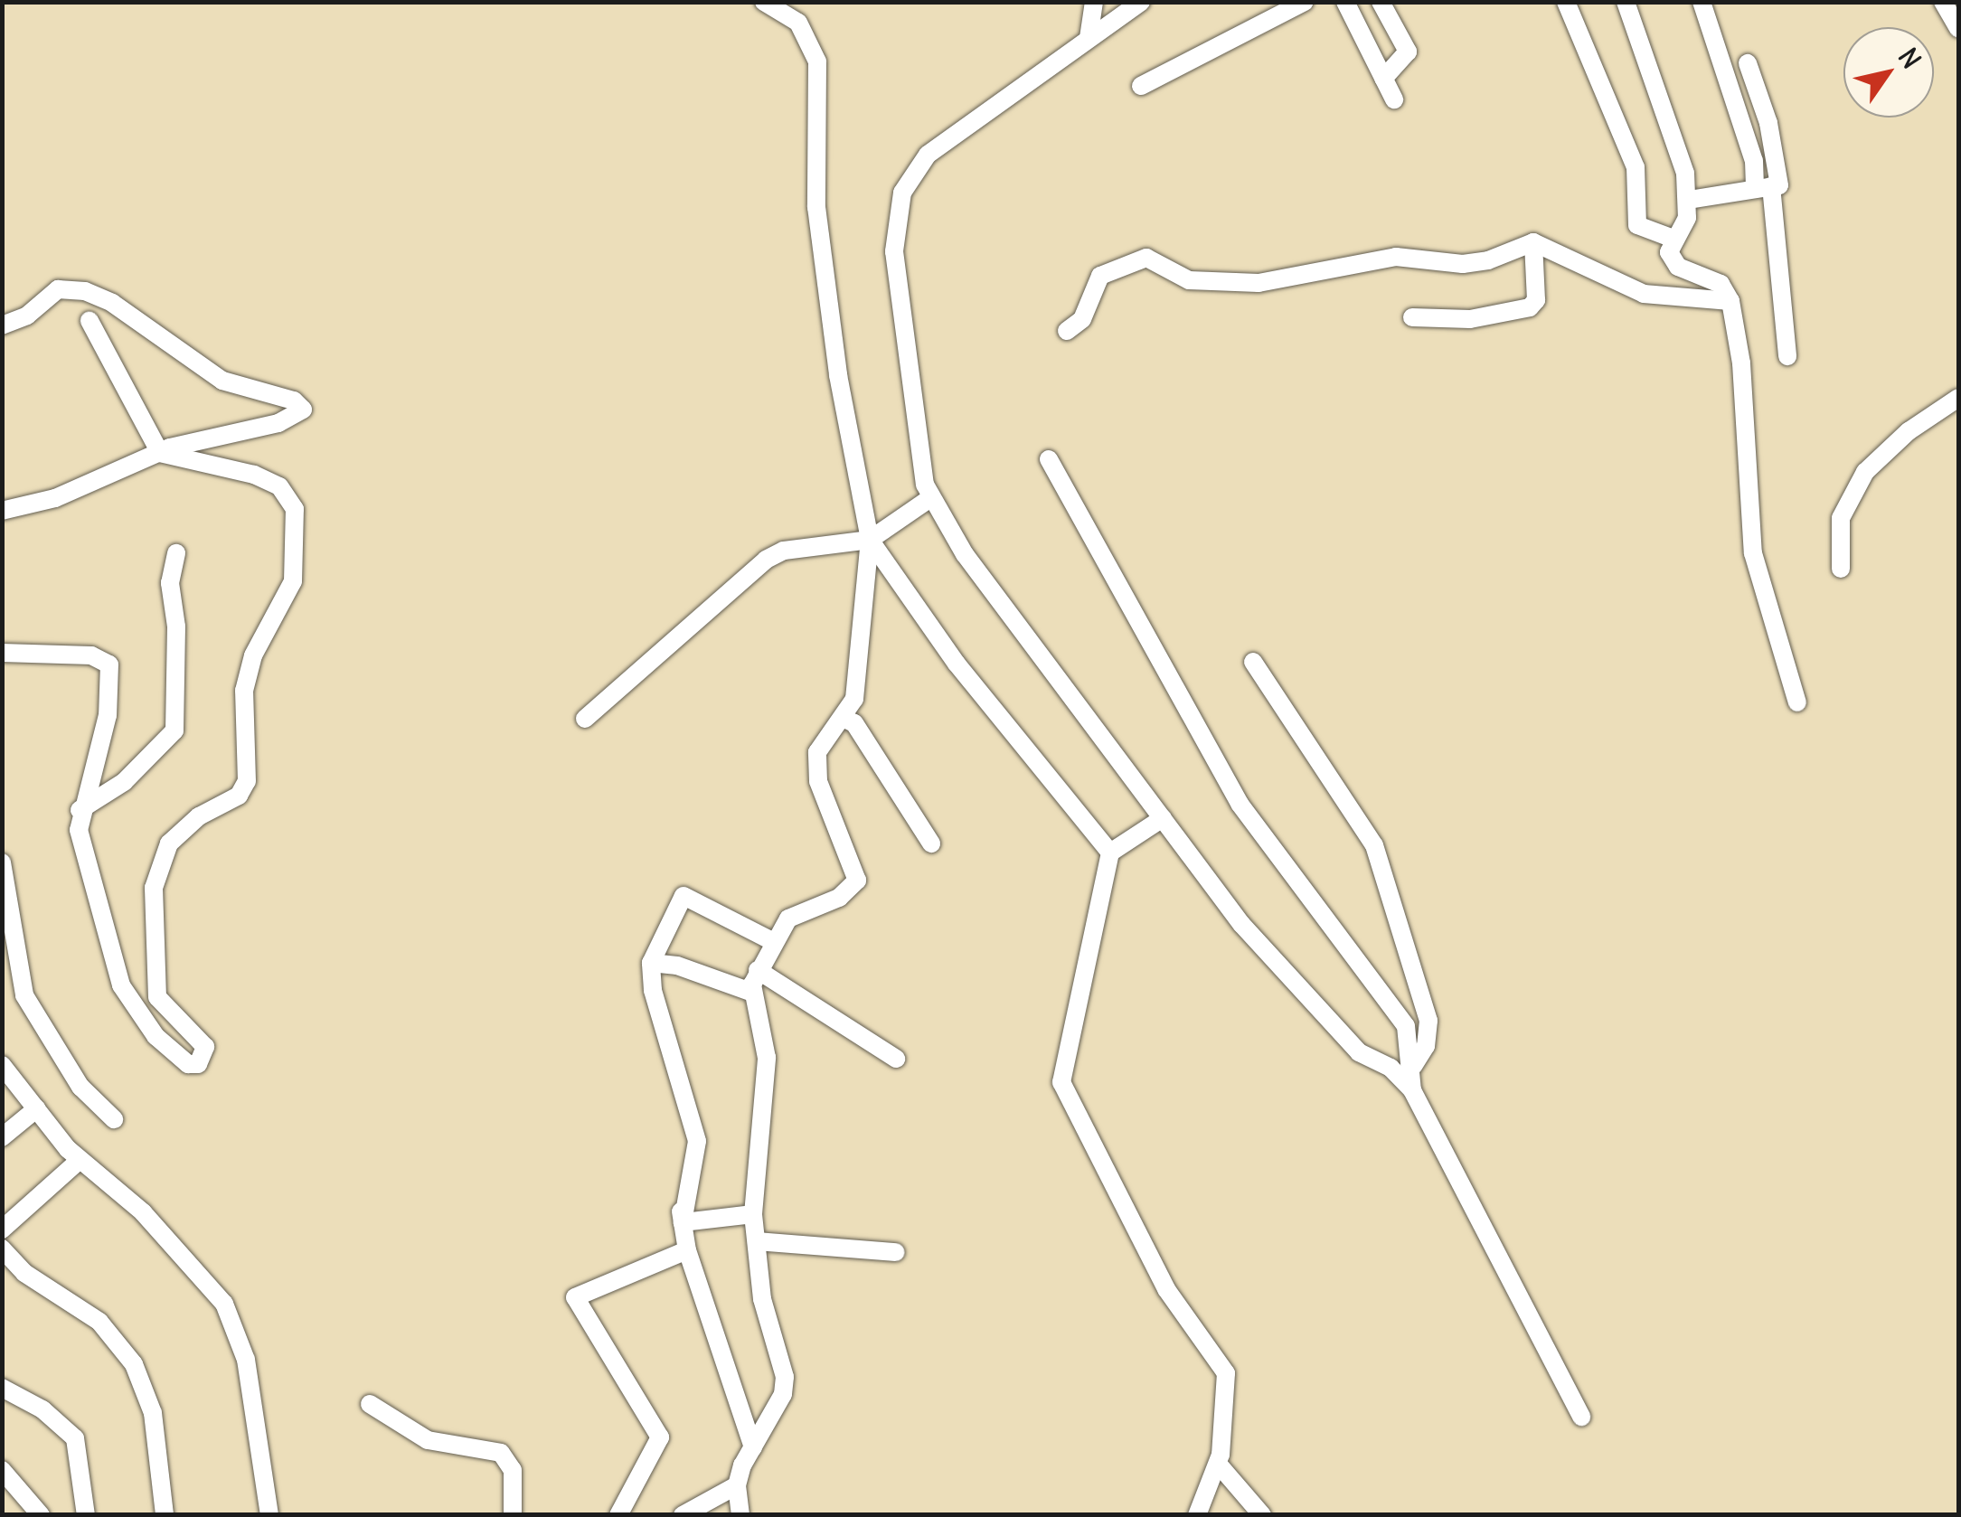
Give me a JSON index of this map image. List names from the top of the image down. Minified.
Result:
{"north":"top right"}
